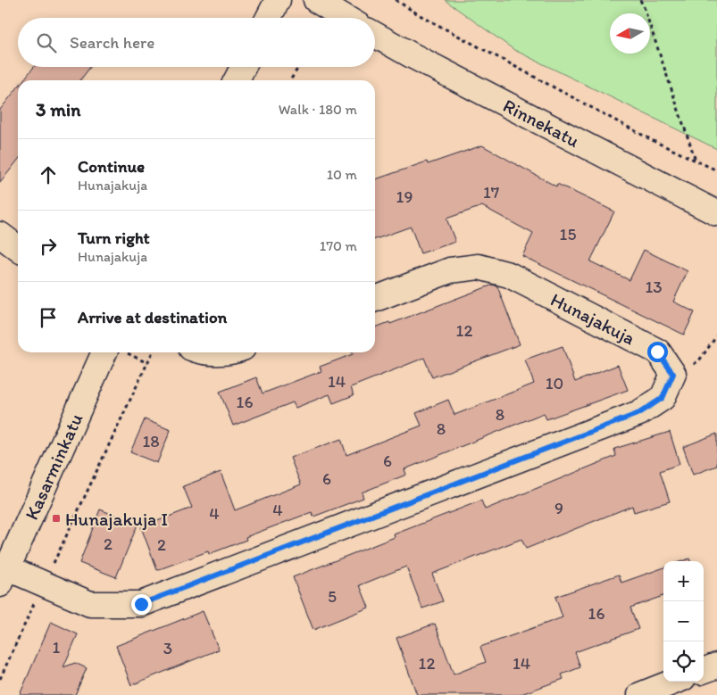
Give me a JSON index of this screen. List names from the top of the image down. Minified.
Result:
{"streets":{"street":["Rinnekatu","Hunajakuja","Kasarminkatu"]},"places":{"transit":["Hunajakuja I"]},"house_numbers":["17","19","15","13","12","14","10","16","8","8","18","6","6","9","4","4","2","2","5","16","1","3","12","14"],"north":"left","page":{"search":"Search here","heading":["3 min","Walk · 180 m"],"list":[["Continue","Hunajakuja","10 m"],["Turn right","Hunajakuja","170 m"],"Arrive at destination"],"map_buttons":["+","−"]}}
